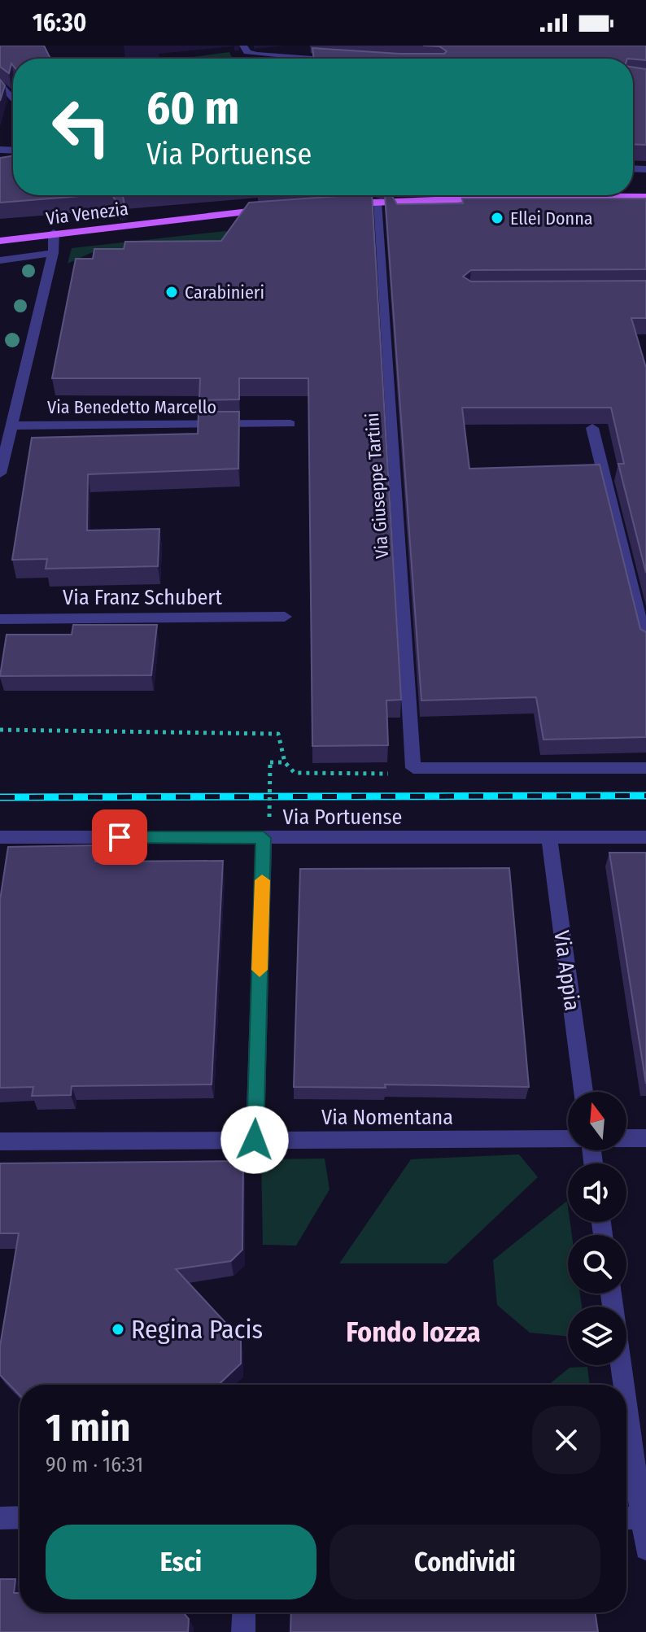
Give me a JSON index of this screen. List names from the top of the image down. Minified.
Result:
{"streets":{"main road":["Via Venezia"],"street":["Via Benedetto Marcello","Via Giuseppe Tartini","Via Franz Schubert","Via Portuense","Via Appia","Via Nomentana"]},"crossings":[["Via Portuense","Via Appia"]],"districts":["Fondo Iozza"],"places":["Ellei Donna","Carabinieri","Regina Pacis"],"north":"top","page":{"status":"16:30","turn":["60 m","Via Portuense"],"heading":["1 min","90 m · 16:31"],"buttons":["Esci","Condividi"]}}
